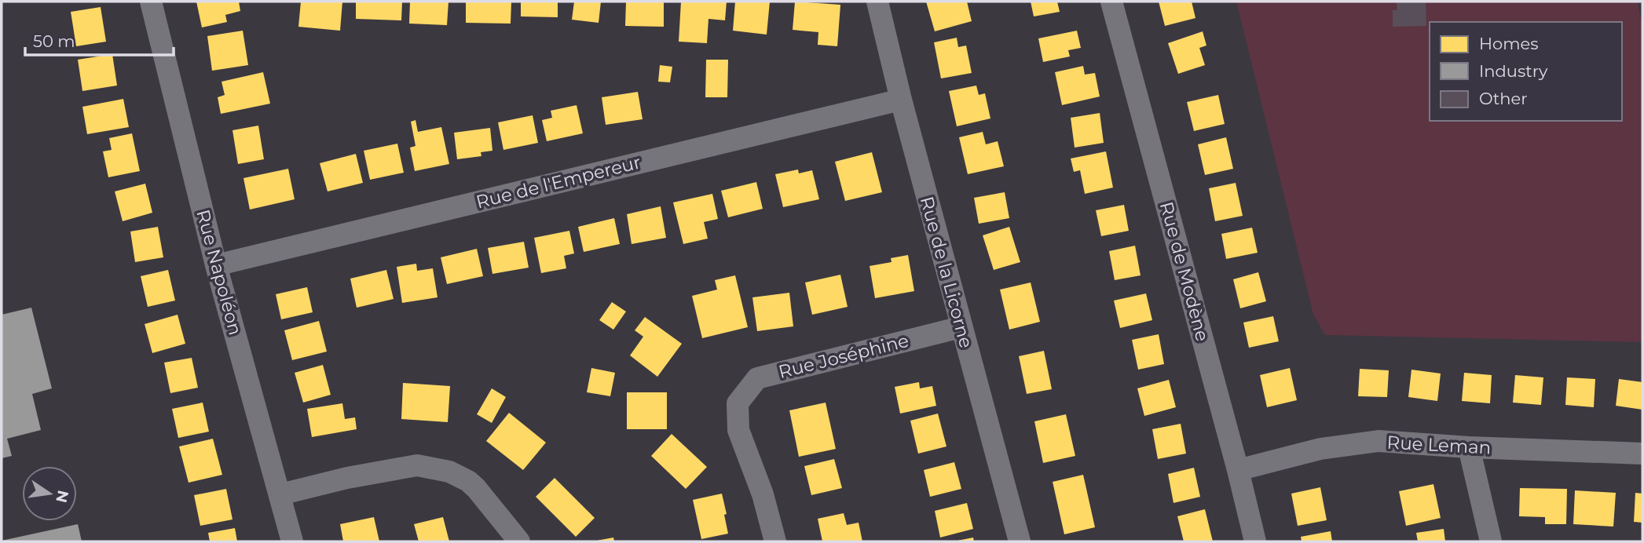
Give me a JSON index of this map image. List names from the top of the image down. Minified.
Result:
{"streets":{"street":["Rue de l'Empereur","Rue de Modène","Rue Napoléon","Rue de la Licorne","Rue Joséphine","Rue Leman"]},"crossings":[["Rue de l'Empereur","Rue Napoléon"],["Rue de l'Empereur","Rue de la Licorne"],["Rue de Modène","Rue Leman"],["Rue de la Licorne","Rue Joséphine"]],"legend":["Homes","Industry","Other"],"scale_bar":"50 m","north":"right"}
